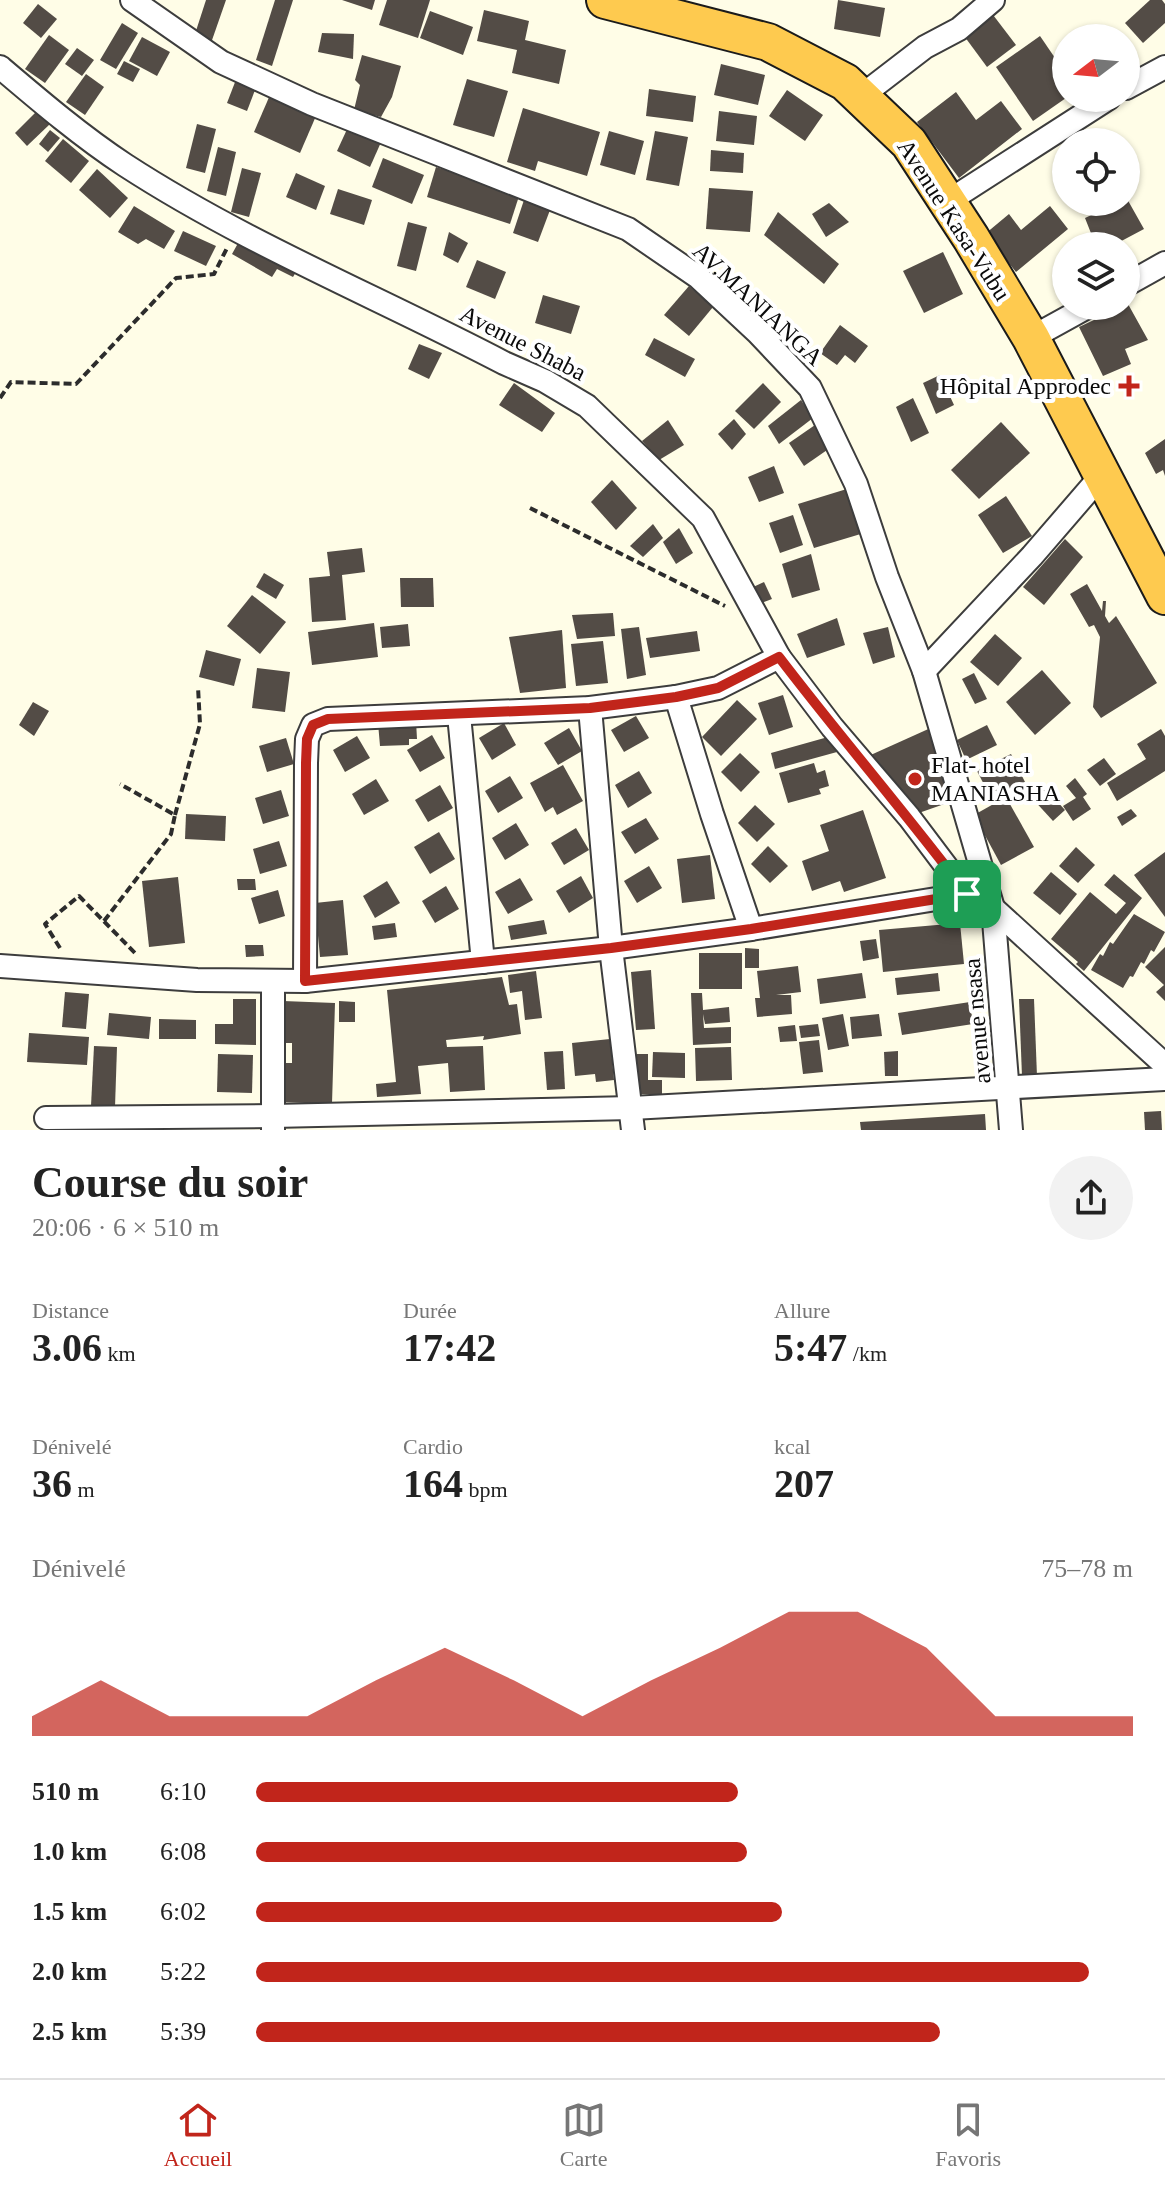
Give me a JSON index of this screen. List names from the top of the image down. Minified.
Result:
{"streets":{"highway":["Avenue Kasa-Vubu"],"street":["AV.MANIANGA","Avenue Shaba","avenue nsasa"]},"crossings":[["AV.MANIANGA","Avenue Shaba"],["AV.MANIANGA","avenue nsasa"],["Avenue Shaba","avenue nsasa"]],"places":{"health":["Hôpital Approdec"],"other":["Flat- hotel MANIASHA"]},"north":"left","page":{"heading":["Course du soir","20:06 · 6 × 510 m"],"stats":[["Distance","3.06 km"],["Durée","17:42"],["Allure","5:47 /km"],["Dénivelé","36 m"],["Cardio","164 bpm"],["kcal","207"]],"chart":["Dénivelé","75–78 m"],"list":[{"name":"510 m","note":"6:10"},{"name":"1.0 km","note":"6:08"},{"name":"1.5 km","note":"6:02"},{"name":"2.0 km","note":"5:22"},{"name":"2.5 km","note":"5:39"}],"tabs":["Accueil","Carte","Favoris"]}}
